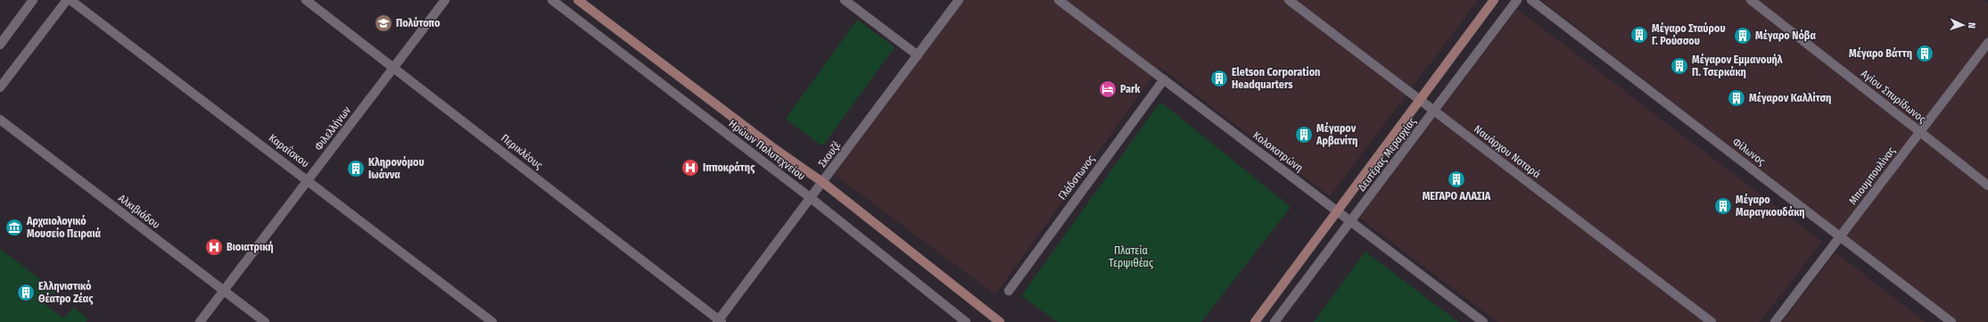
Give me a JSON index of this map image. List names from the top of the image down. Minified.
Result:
{"streets":{"main road":["Ηρώων Πολυτεχνείου","Δευτέρας Μεραρχίας"],"street":["Αγίου Σπυρίδωνος","Φιλελλήνων","Καραΐσκου","Περικλέους","Κολοκοτρώνη","Ναυάρχου Νοταρά","Φίλωνος","Σκουζέ","Μπουμπουλίνας","Γλάδστωνος","Αλκιβιάδου"]},"crossings":[["Αγίου Σπυρίδωνος","Μπουμπουλίνας"],["Φιλελλήνων","Καραΐσκου"],["Φιλελλήνων","Περικλέους"],["Φιλελλήνων","Αλκιβιάδου"],["Ηρώων Πολυτεχνείου","Σκουζέ"],["Περικλέους","Σκουζέ"],["Κολοκοτρώνη","Δευτέρας Μεραρχίας"],["Κολοκοτρώνη","Γλάδστωνος"],["Ναυάρχου Νοταρά","Δευτέρας Μεραρχίας"],["Φίλωνος","Μπουμπουλίνας"]],"parks":["Πλατεία Τερψιθέας"],"places":{"school or university":["Πολύτοπο"],"building":["Μέγαρο Σταύρου Γ. Ρούσσου","Μέγαρο Νόβα","Μέγαρο Βάττη","Μέγαρον Εμμανουήλ Π. Τσερκάκη","Eletson Corporation Headquarters","Μέγαρον Καλλίτση","Μέγαρον Αρβανίτη","Κληρονόμου Ιωάννα","ΜΕΓΑΡΟ ΑΛΑΣΙΑ","Μέγαρο Μαραγκουδάκη","Ελληνιστικό Θέατρο Ζέας"],"hotel":["Park"],"hospital":["Ιπποκράτης","Βιοιατρική"],"museum":["Αρχαιολογικό Μουσείο Πειραιά"]},"north":"right"}
